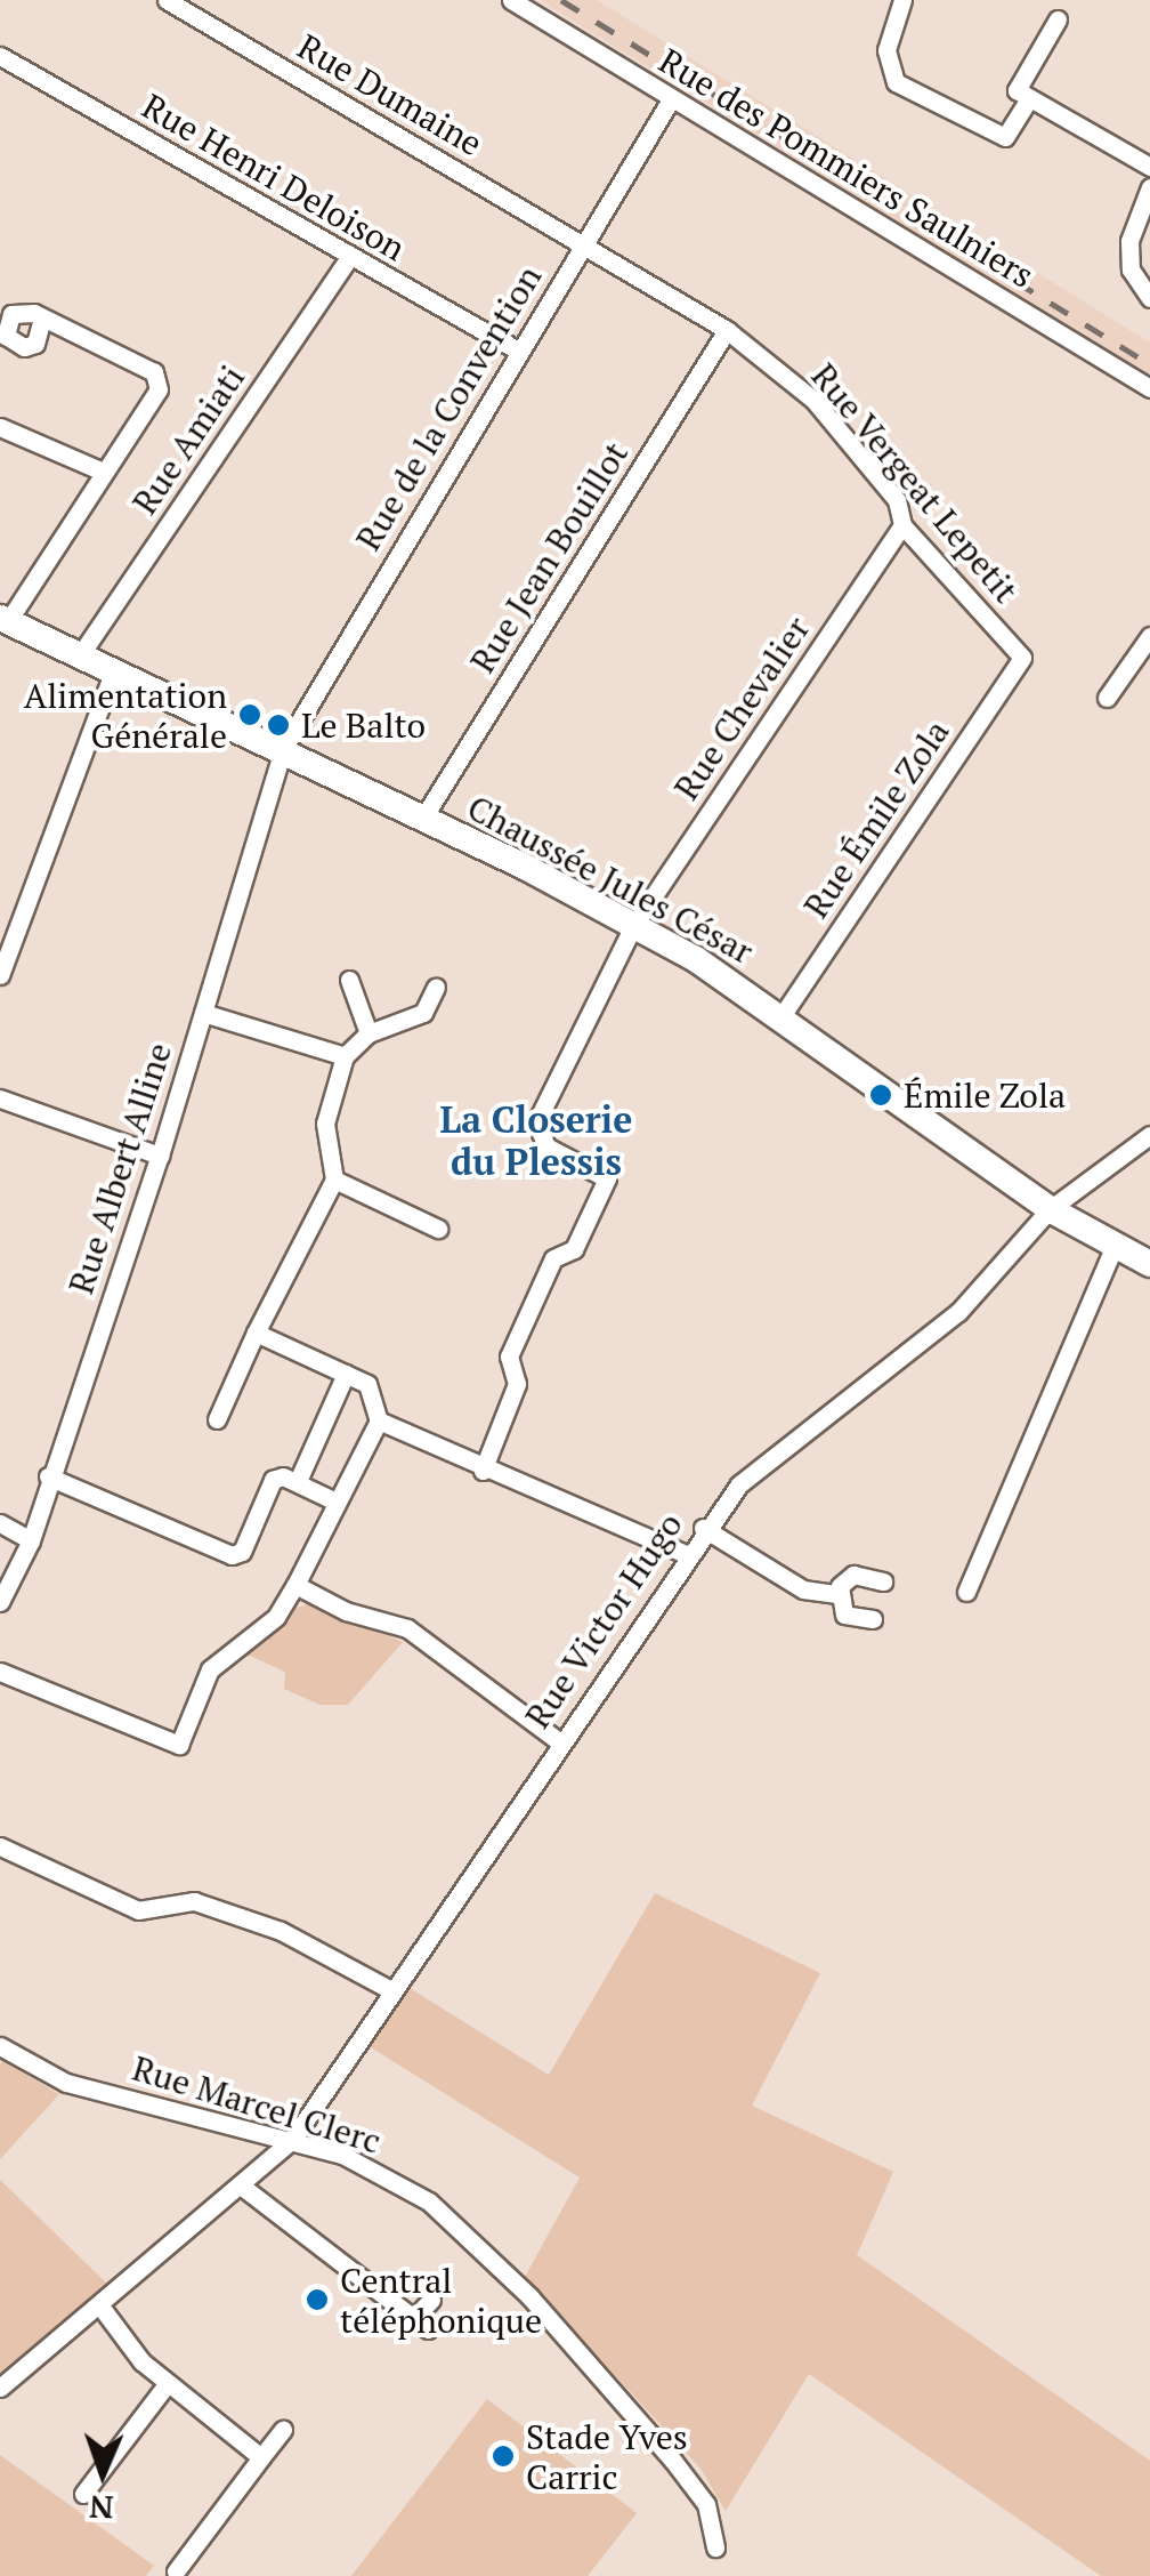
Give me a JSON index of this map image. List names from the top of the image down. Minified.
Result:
{"streets":{"street":["Rue Dumaine","Rue des Pommiers Saulniers","Rue Henri Deloison","Rue de la Convention","Rue Amiati","Rue Vergeat Lepetit","Rue Jean Bouillot","Rue Chevalier","Rue Émile Zola","Chaussée Jules César","Rue Albert Alline","Rue Victor Hugo","Rue Marcel Clerc"]},"crossings":[["Rue Dumaine","Rue de la Convention"],["Rue Dumaine","Rue Vergeat Lepetit"],["Rue des Pommiers Saulniers","Rue de la Convention"],["Rue Henri Deloison","Rue de la Convention"],["Rue Henri Deloison","Rue Amiati"],["Rue de la Convention","Rue Vergeat Lepetit"],["Rue de la Convention","Chaussée Jules César"],["Rue de la Convention","Rue Albert Alline"],["Rue Amiati","Chaussée Jules César"],["Rue Vergeat Lepetit","Rue Jean Bouillot"],["Rue Vergeat Lepetit","Rue Chevalier"],["Rue Vergeat Lepetit","Rue Émile Zola"],["Rue Jean Bouillot","Chaussée Jules César"],["Rue Chevalier","Chaussée Jules César"],["Rue Émile Zola","Chaussée Jules César"],["Chaussée Jules César","Rue Albert Alline"],["Chaussée Jules César","Rue Victor Hugo"],["Rue Victor Hugo","Rue Marcel Clerc"]],"districts":["La Closerie du Plessis"],"places":["Alimentation Générale","Le Balto","Émile Zola","Central téléphonique","Stade Yves Carric"],"north":"bottom"}
